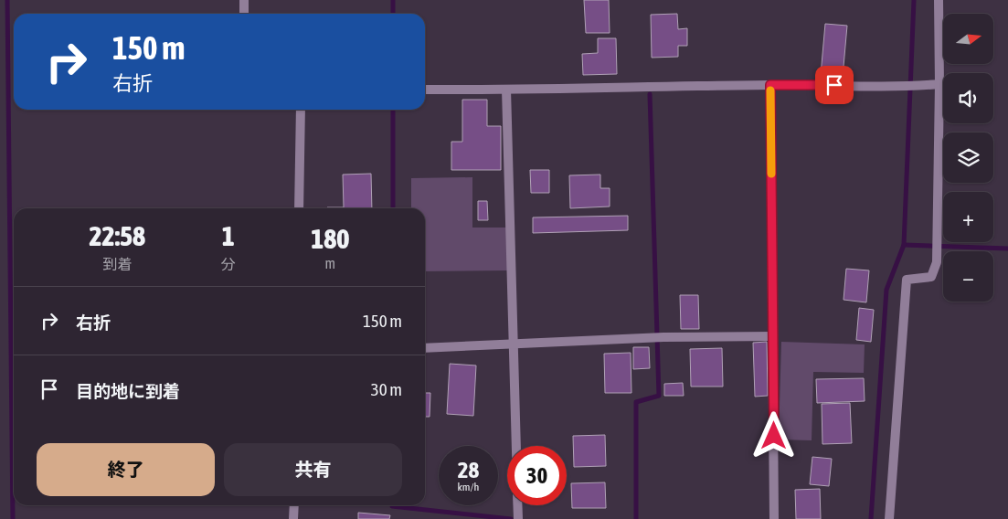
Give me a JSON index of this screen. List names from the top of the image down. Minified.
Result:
{"north":"right","page":{"map_buttons":["+","−"],"turn":["150 m","右折"],"eta":["22:58","到着","1","分","180","m"],"list":[{"name":"右折","value":"150 m"},{"name":"目的地に到着","value":"30 m"}],"buttons":["終了","共有"],"speed":"28 km/h","limit":"30"}}
